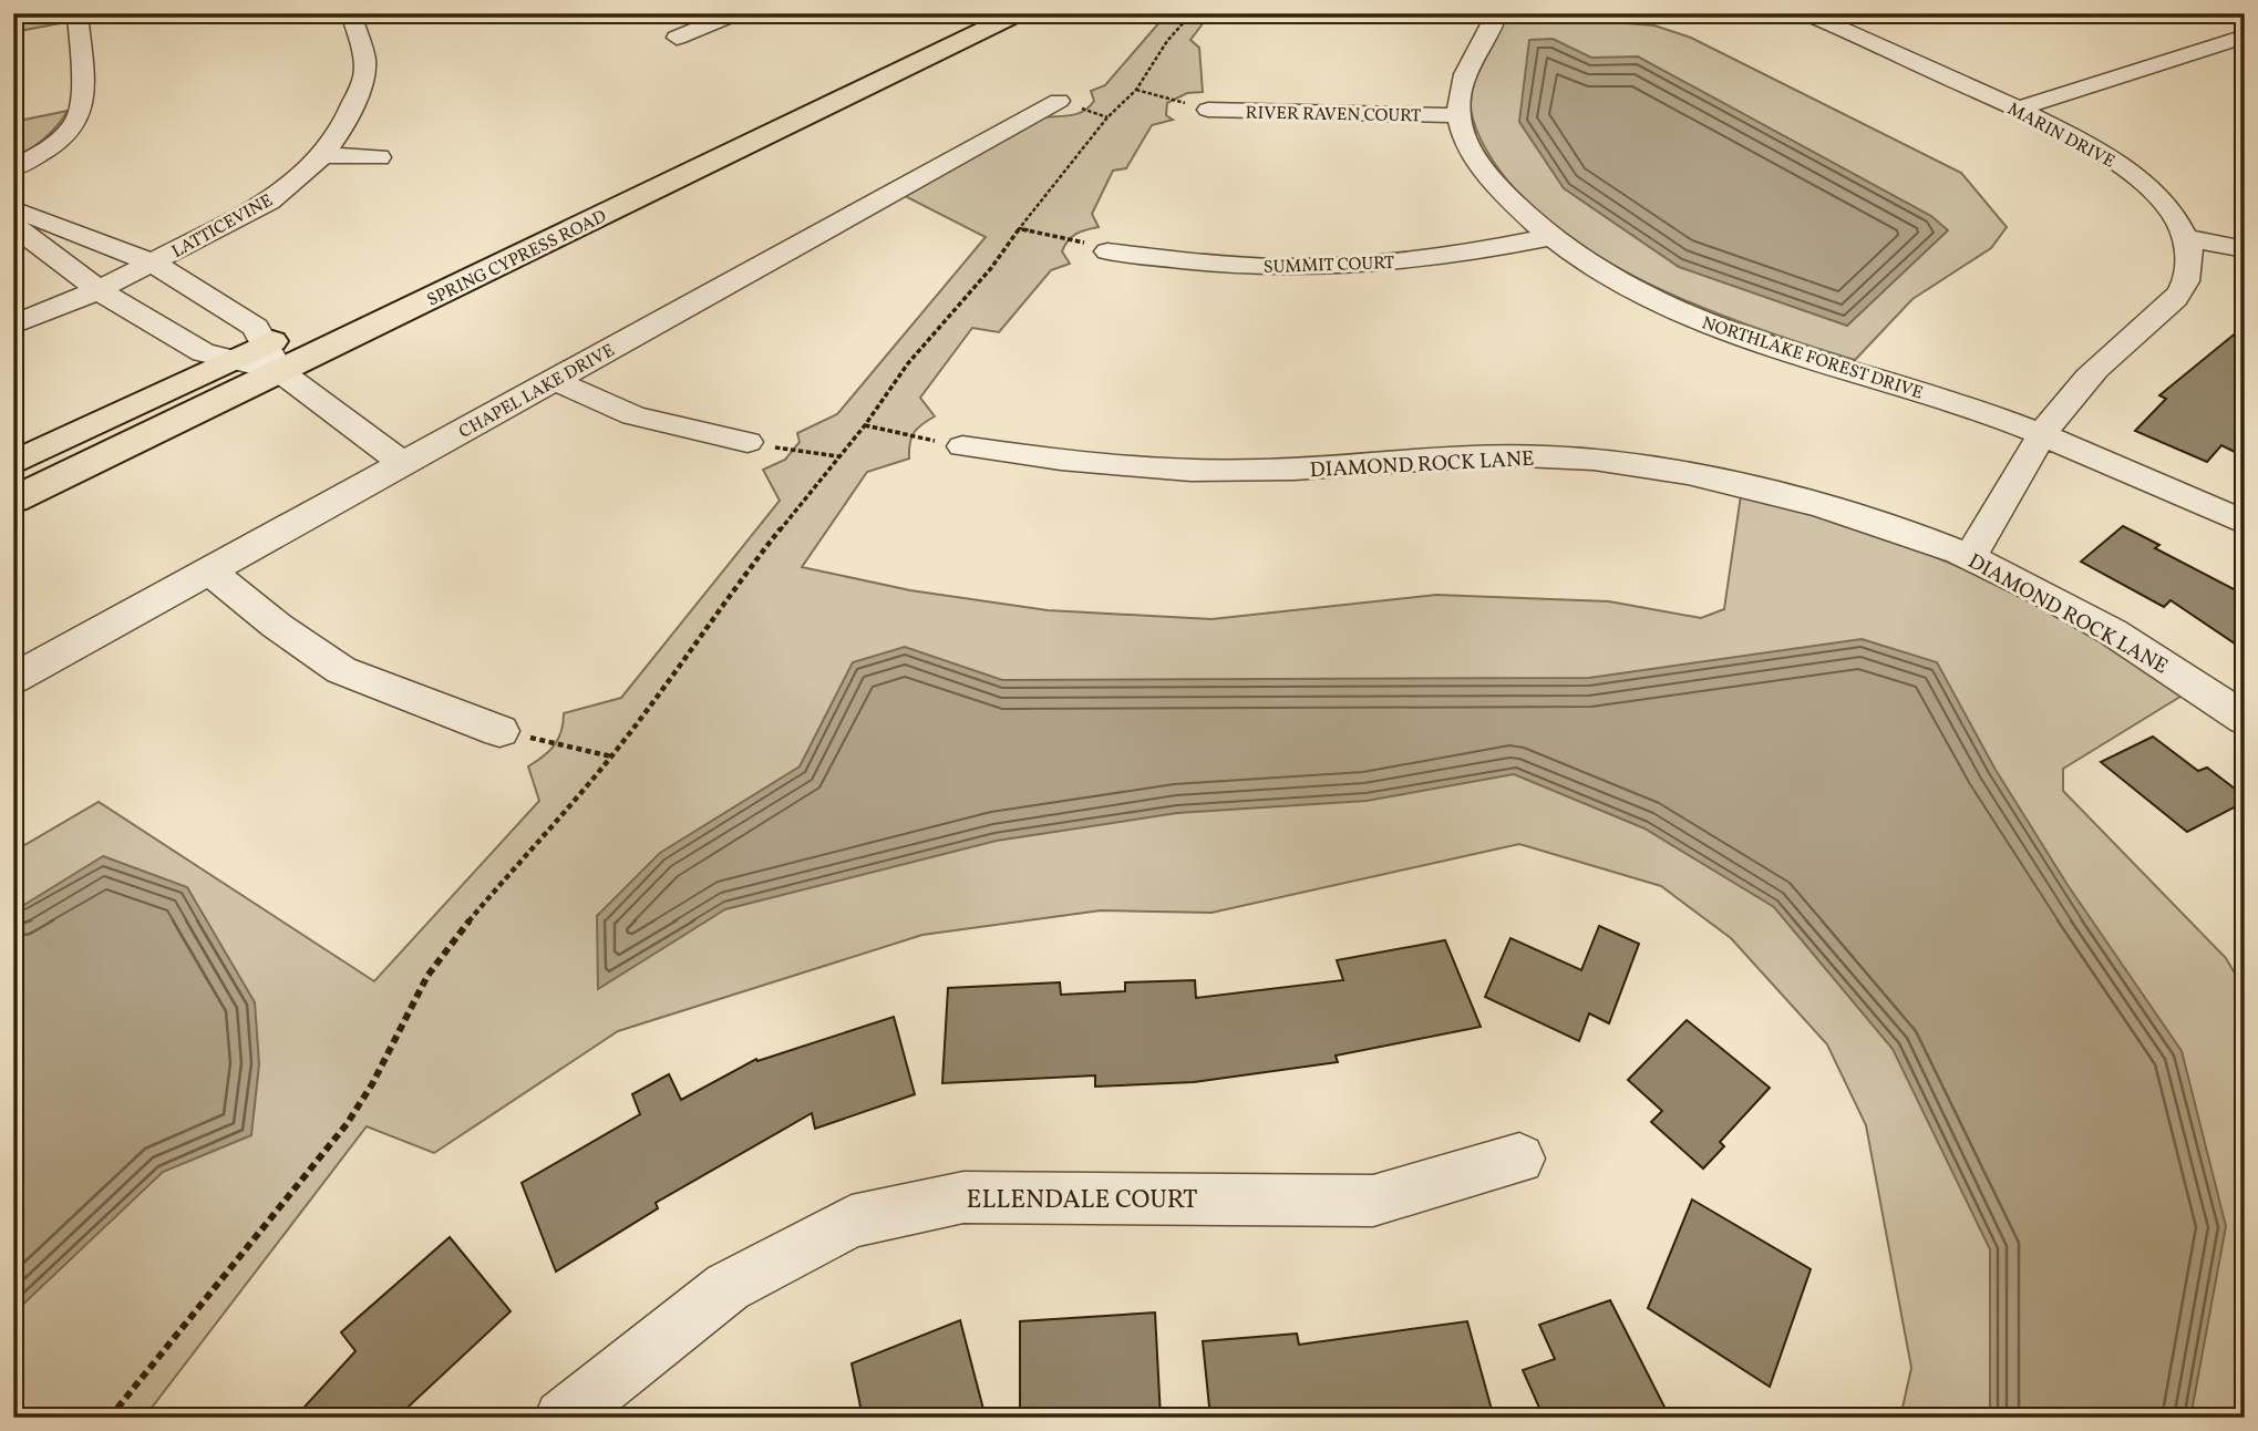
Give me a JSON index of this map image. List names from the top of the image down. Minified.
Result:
{"streets":{"main road":["SPRING CYPRESS ROAD"],"street":["RIVER RAVEN COURT","MARIN DRIVE","LATTICEVINE","SUMMIT COURT","NORTHLAKE FOREST DRIVE","CHAPEL LAKE DRIVE","DIAMOND ROCK LANE","ELLENDALE COURT"]},"crossings":[["RIVER RAVEN COURT","NORTHLAKE FOREST DRIVE"],["SUMMIT COURT","NORTHLAKE FOREST DRIVE"]]}
